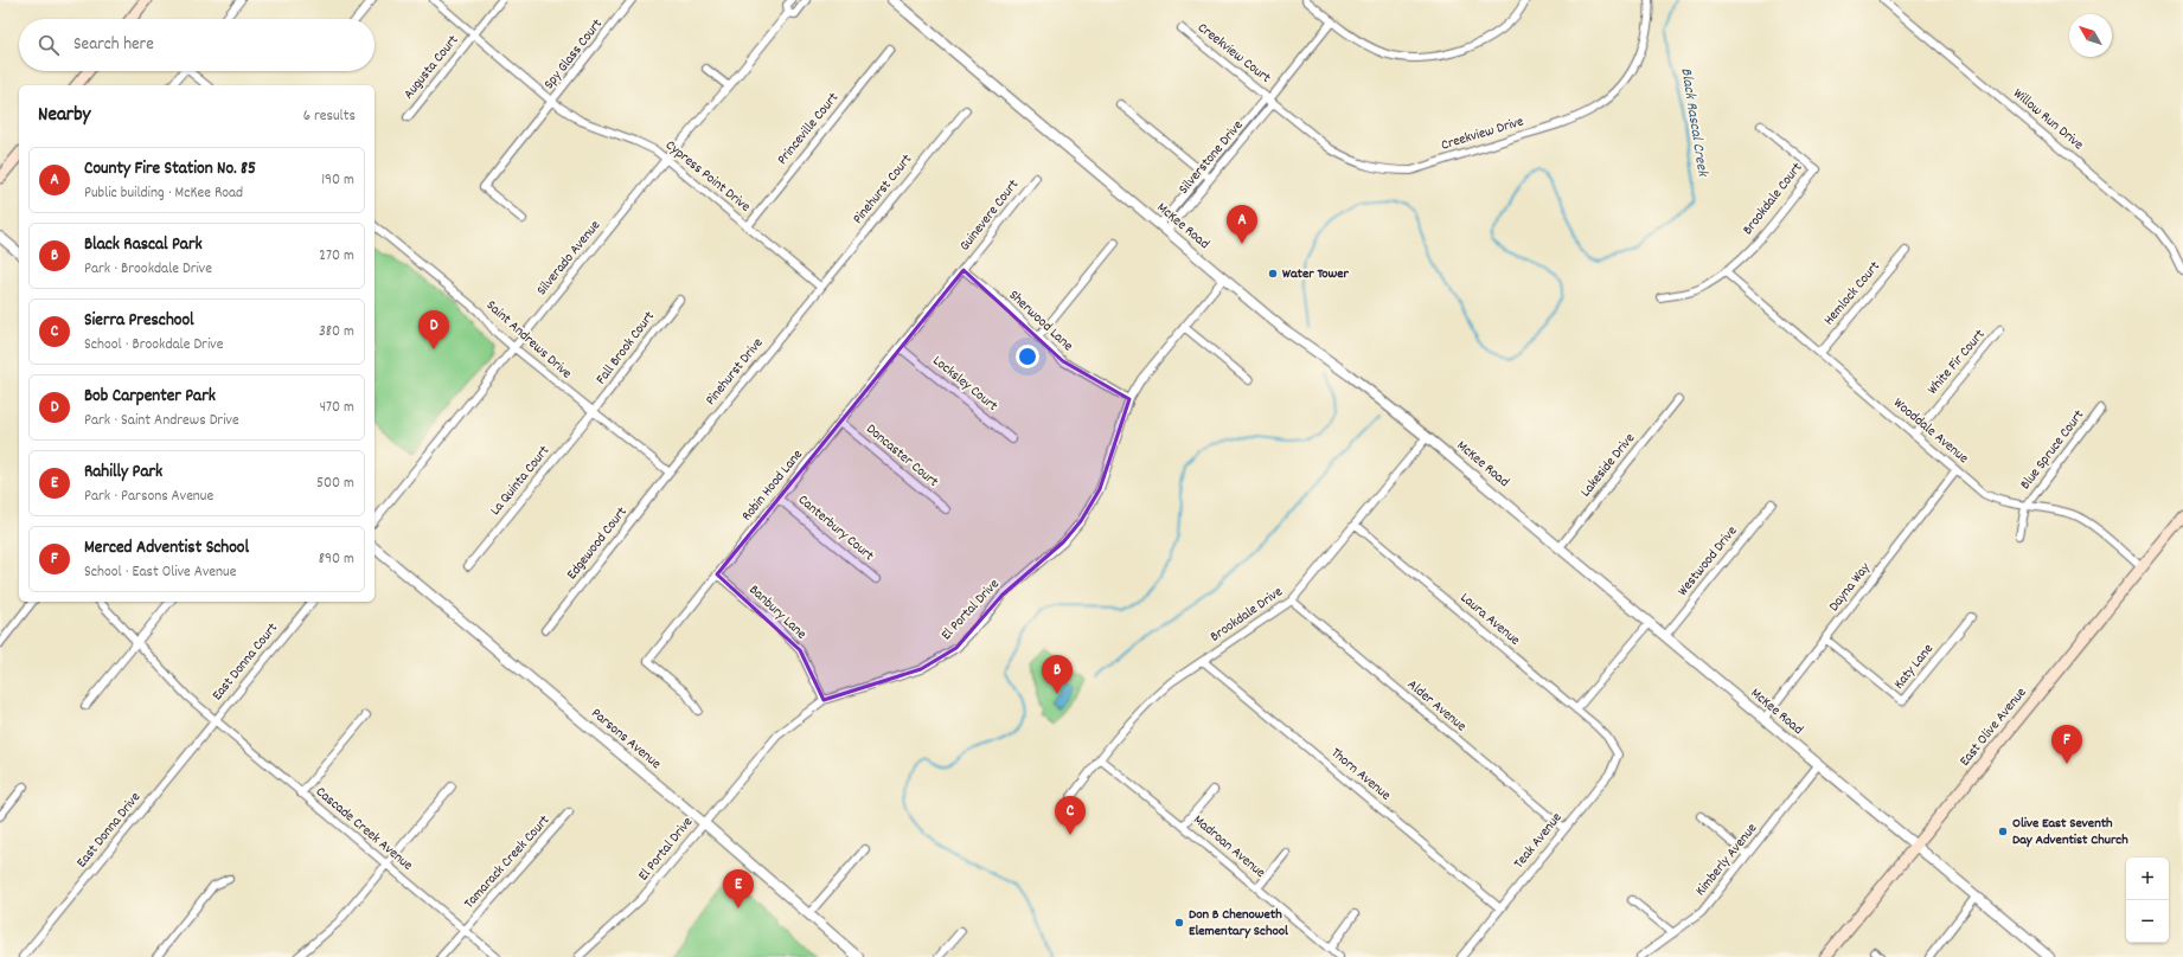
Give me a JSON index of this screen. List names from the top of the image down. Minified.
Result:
{"streets":{"main road":["East Olive Avenue"],"street":["Creekview Court","Spy Glass Court","Augusta Court","Willow Run Drive","Princeville Court","Creekview Drive","Silverstone Drive","Cypress Point Drive","Pinehurst Court","Brookdale Court","Guinevere Court","McKee Road","Silverado Avenue","Hemlock Court","Sherwood Lane","Saint Andrews Drive","Fall Brook Court","White Fir Court","Pinehurst Drive","Locksley Court","Wooddale Avenue","Blue Spruce Court","Doncaster Court","Lakeside Drive","La Quinta Court","Robin Hood Lane","Canterbury Court","Edgewood Court","Westwood Drive","Dayna Way","El Portal Drive","Banbury Lane","Brookdale Drive","Laura Avenue","East Donna Court","Katy Lane","Alder Avenue","Parsons Avenue","Thorn Avenue","Cascade Creek Avenue","East Donna Drive","Teak Avenue","Madroan Avenue","Kimberly Avenue","Tamarack Creek Court"]},"crossings":[["Creekview Court","Creekview Drive"],["Creekview Court","Silverstone Drive"],["Spy Glass Court","Cypress Point Drive"],["Augusta Court","Cypress Point Drive"],["Princeville Court","Cypress Point Drive"],["Creekview Drive","Silverstone Drive"],["Silverstone Drive","McKee Road"],["Cypress Point Drive","Pinehurst Court"],["Cypress Point Drive","Silverado Avenue"],["Cypress Point Drive","Pinehurst Drive"],["Pinehurst Court","Pinehurst Drive"],["Brookdale Court","Wooddale Avenue"],["Guinevere Court","Sherwood Lane"],["Guinevere Court","Robin Hood Lane"],["McKee Road","Lakeside Drive"],["McKee Road","Westwood Drive"],["McKee Road","Dayna Way"],["McKee Road","El Portal Drive"],["McKee Road","Brookdale Drive"],["McKee Road","East Olive Avenue"],["McKee Road","Kimberly Avenue"],["Silverado Avenue","Saint Andrews Drive"],["Hemlock Court","Wooddale Avenue"],["Sherwood Lane","Robin Hood Lane"],["Sherwood Lane","El Portal Drive"],["Saint Andrews Drive","Fall Brook Court"],["Saint Andrews Drive","Pinehurst Drive"],["Saint Andrews Drive","La Quinta Court"],["Saint Andrews Drive","Edgewood Court"],["Fall Brook Court","La Quinta Court"],["White Fir Court","Wooddale Avenue"],["Pinehurst Drive","Edgewood Court"],["Locksley Court","Robin Hood Lane"],["Wooddale Avenue","Blue Spruce Court"],["Wooddale Avenue","Dayna Way"],["Wooddale Avenue","East Olive Avenue"],["Doncaster Court","Robin Hood Lane"],["Robin Hood Lane","Canterbury Court"],["Robin Hood Lane","Banbury Lane"],["Dayna Way","Katy Lane"],["El Portal Drive","Banbury Lane"],["El Portal Drive","Parsons Avenue"],["Brookdale Drive","Laura Avenue"],["Brookdale Drive","Alder Avenue"],["Brookdale Drive","Thorn Avenue"],["Brookdale Drive","Madroan Avenue"],["Laura Avenue","Teak Avenue"],["East Donna Court","Cascade Creek Avenue"],["East Donna Court","East Donna Drive"],["Alder Avenue","Teak Avenue"],["Thorn Avenue","Teak Avenue"],["Cascade Creek Avenue","East Donna Drive"],["Cascade Creek Avenue","Tamarack Creek Court"]],"water":["Black Rascal Creek"],"places":["Water Tower","Olive East Seventh Day Adventist Church","Don B Chenoweth Elementary School"],"north":"top left","page":{"search":"Search here","heading":["Nearby","6 results"],"list":[{"mark":"A","name":"County Fire Station No. 85","note":"Public building · McKee Road","value":"190 m"},{"mark":"B","name":"Black Rascal Park","note":"Park · Brookdale Drive","value":"270 m"},{"mark":"C","name":"Sierra Preschool","note":"School · Brookdale Drive","value":"380 m"},{"mark":"D","name":"Bob Carpenter Park","note":"Park · Saint Andrews Drive","value":"470 m"},{"mark":"E","name":"Rahilly Park","note":"Park · Parsons Avenue","value":"500 m"},{"mark":"F","name":"Merced Adventist School","note":"School · East Olive Avenue","value":"890 m"}],"pins":["A","D","B","F","C","E"],"map_buttons":["+","−"]}}
